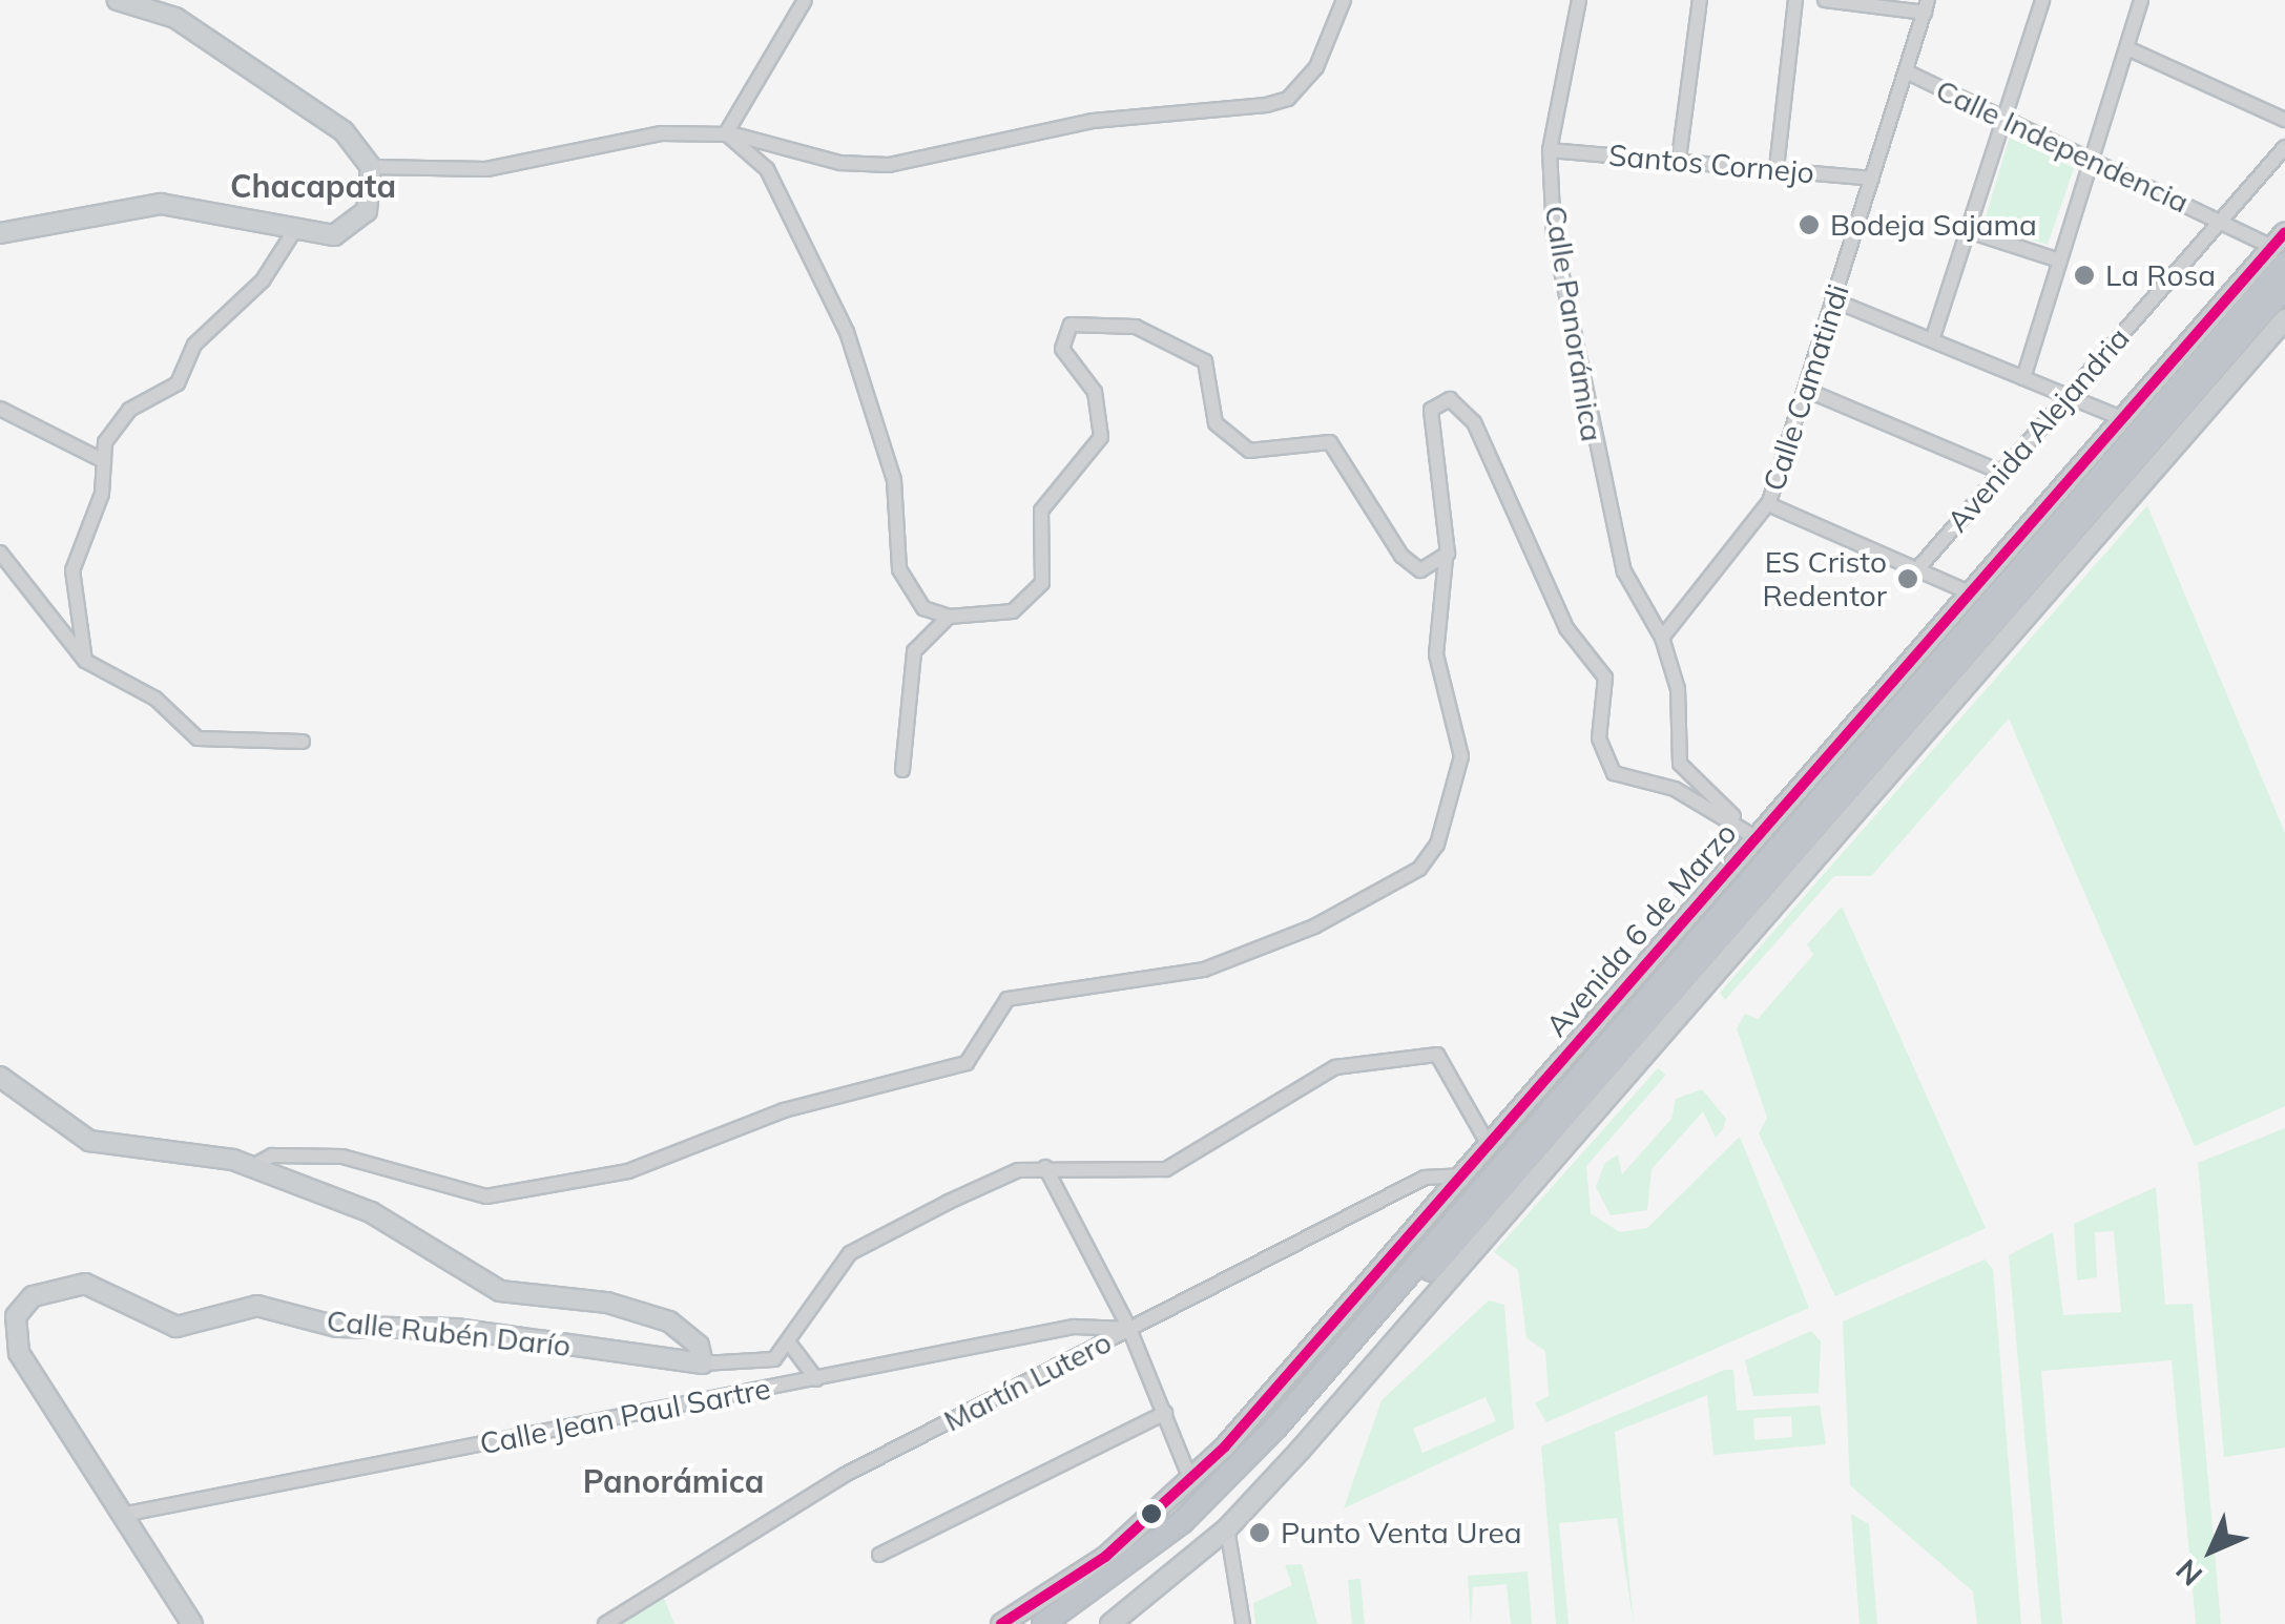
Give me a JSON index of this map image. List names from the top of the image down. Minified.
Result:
{"streets":{"highway":["Avenida 6 de Marzo"],"main road":["Calle Rubén Darío"],"street":["Calle Independencia","Santos Cornejo","Calle Panorámica","Calle Camatindi","Avenida Alejandria","Martín Lutero","Calle Jean Paul Sartre"]},"crossings":[["Calle Independencia","Calle Camatindi"],["Calle Independencia","Avenida Alejandria"],["Calle Independencia","Avenida 6 de Marzo"],["Santos Cornejo","Calle Panorámica"],["Santos Cornejo","Calle Camatindi"],["Calle Panorámica","Calle Camatindi"],["Avenida 6 de Marzo","Martín Lutero"],["Calle Rubén Darío","Calle Jean Paul Sartre"],["Martín Lutero","Calle Jean Paul Sartre"]],"districts":["Chacapata","Panorámica"],"places":["Bodeja Sajama","La Rosa","ES Cristo Redentor","Punto Venta Urea"],"north":"bottom left"}
